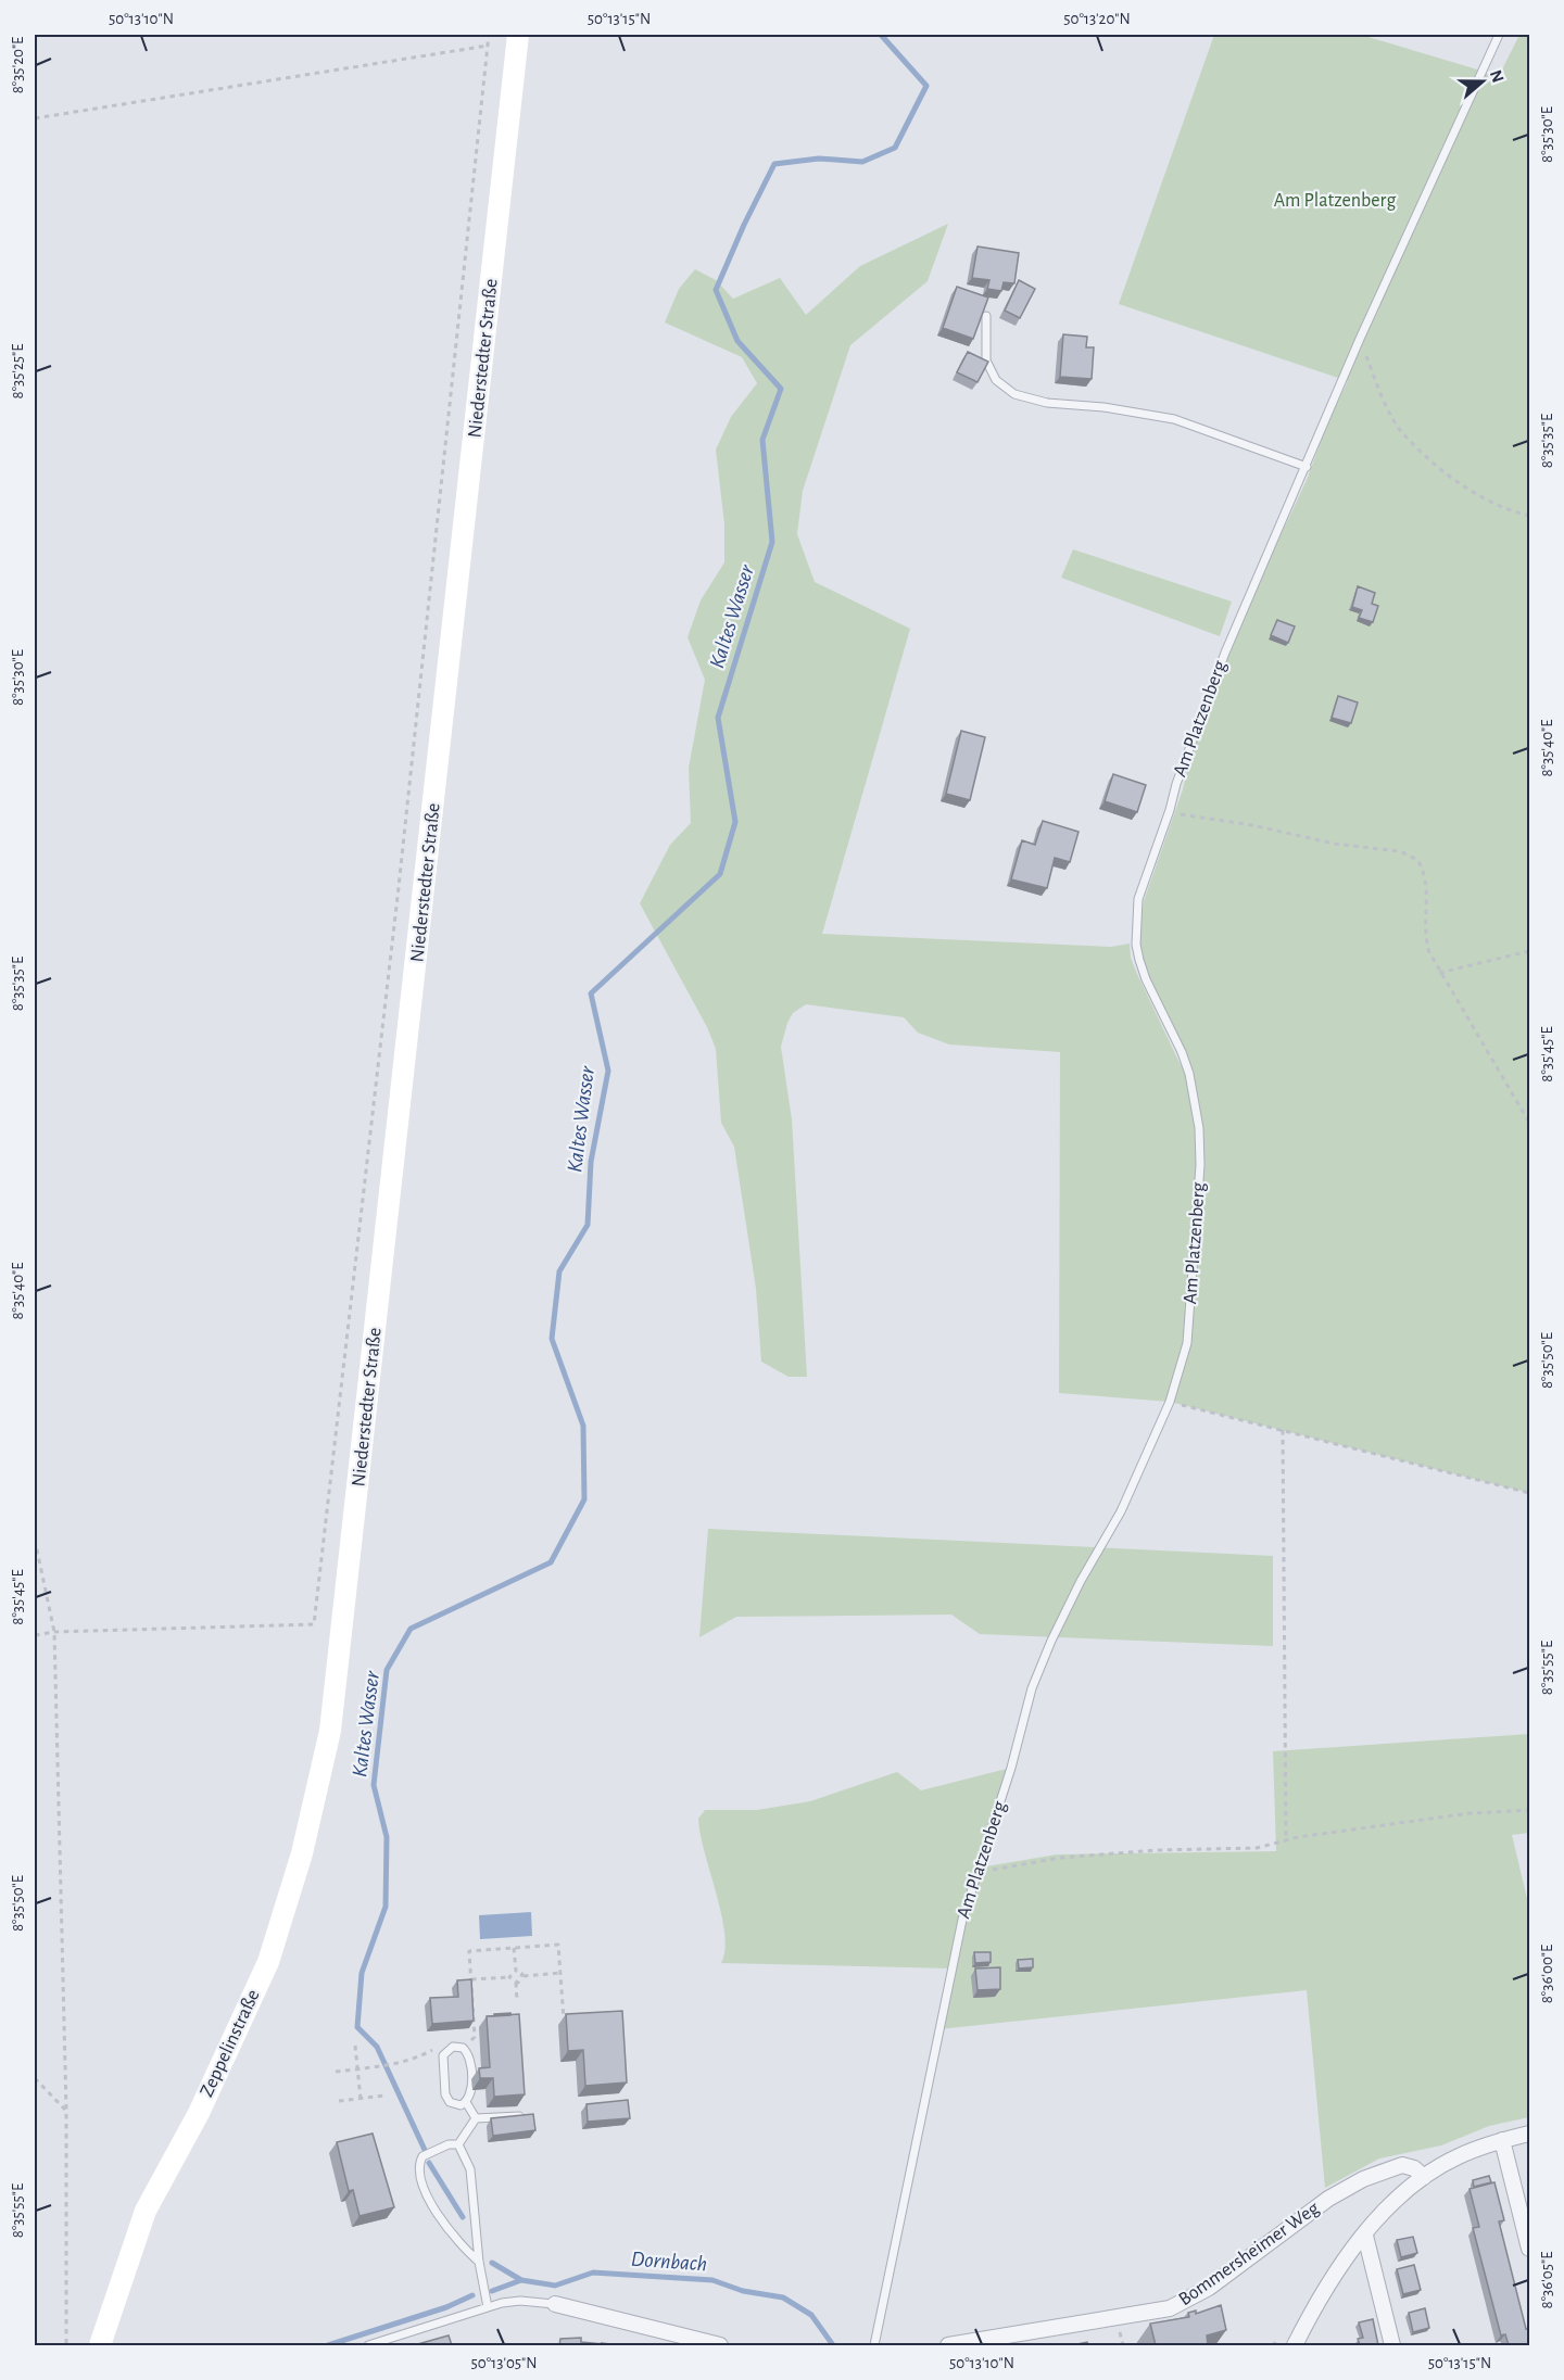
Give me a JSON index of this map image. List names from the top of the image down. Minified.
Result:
{"streets":{"main road":["Niederstedter Straße","Zeppelinstraße"],"street":["Bommersheimer Weg"],"lane":["Am Platzenberg"]},"crossings":[["Niederstedter Straße","Zeppelinstraße"]],"water":["Kaltes Wasser","Dornbach"],"parks":["Am Platzenberg"],"north":"right","coordinates":["50°13'10\"N","50°13'15\"N","50°13'20\"N","8°35'20\"E","8°35'30\"E","8°35'25\"E","8°35'35\"E","8°35'40\"E","8°35'45\"E","8°35'50\"E","8°35'55\"E","8°36'00\"E","8°36'05\"E","50°13'05\"N"]}
